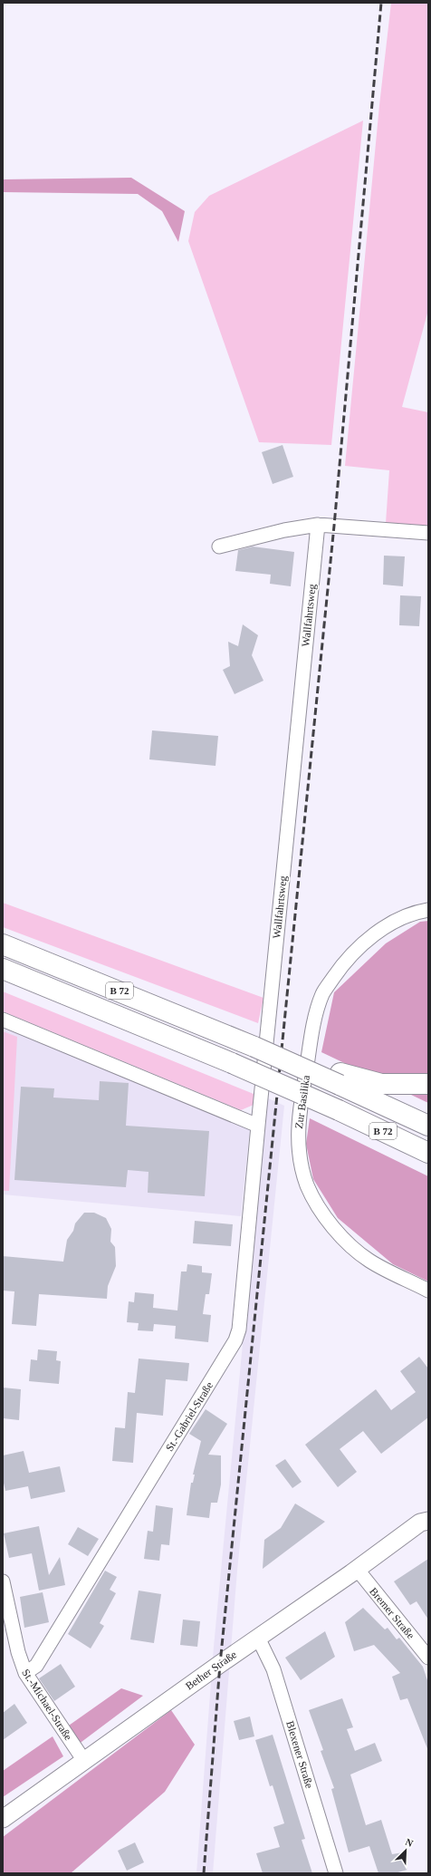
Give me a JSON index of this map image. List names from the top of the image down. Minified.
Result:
{"streets":{"highway":["B 72"],"street":["Wallfahrtsweg","Zur Basilika","St.-Gabriel-Straße","Bremer Straße","Bether Straße","St.-Michael-Straße","Blexener Straße"]},"crossings":[["Wallfahrtsweg","St.-Gabriel-Straße"],["St.-Gabriel-Straße","St.-Michael-Straße"],["Bremer Straße","Bether Straße"],["Bether Straße","St.-Michael-Straße"],["Bether Straße","Blexener Straße"]],"north":"top right"}
